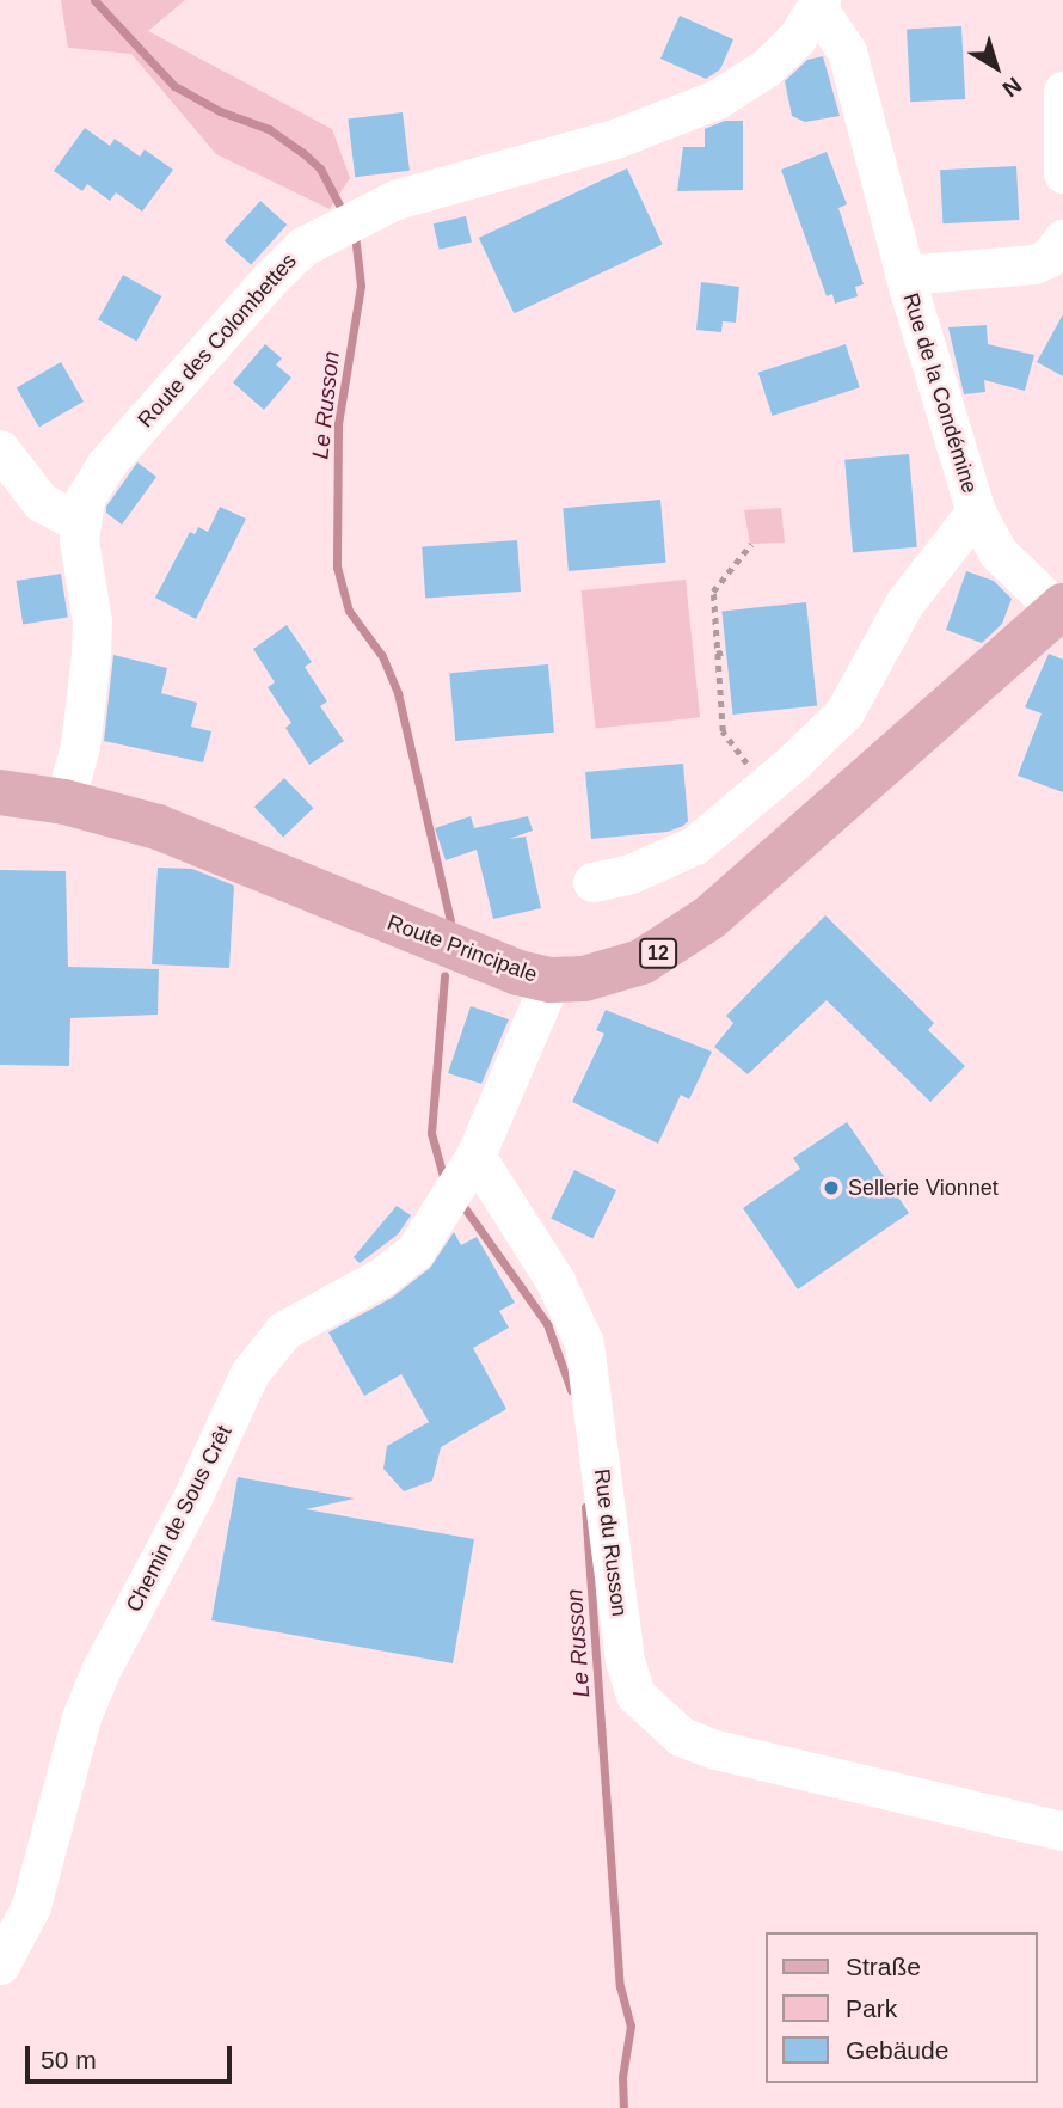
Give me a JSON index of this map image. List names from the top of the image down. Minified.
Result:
{"streets":{"main road":["Route Principale","12"],"street":["Route des Colombettes","Rue de la Condémine","Chemin de Sous Crêt","Rue du Russon"]},"crossings":[["Route des Colombettes","Rue de la Condémine"],["Route des Colombettes","Route Principale"],["Rue de la Condémine","Route Principale"],["Chemin de Sous Crêt","Rue du Russon"]],"water":["Le Russon"],"places":["Sellerie Vionnet"],"legend":["Straße","Park","Gebäude"],"scale_bar":"50 m","north":"bottom right"}
